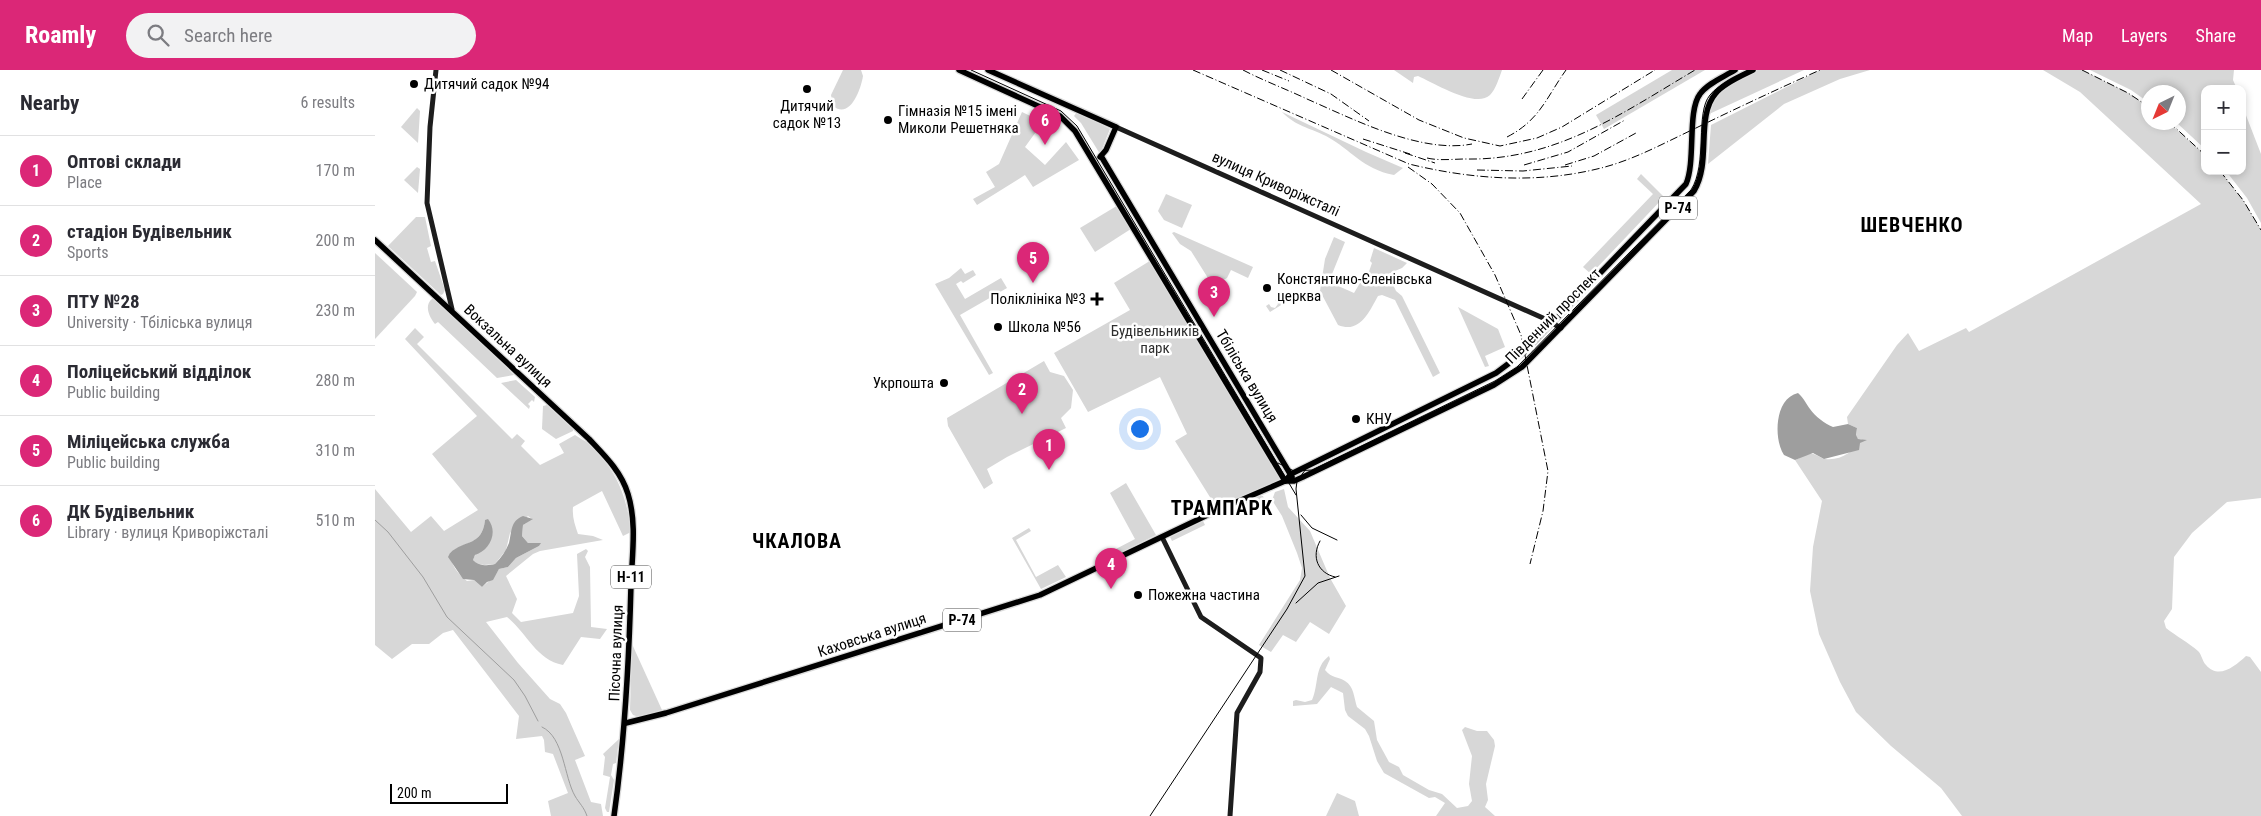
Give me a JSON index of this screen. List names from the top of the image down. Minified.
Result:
{"streets":{"main road":["вулиця Криворіжсталі","Р-74","Південний проспект","Вокзальна вулиця","Тбіліська вулиця","Н-11","Каховська вулиця","Пісочна вулиця"]},"crossings":[["вулиця Криворіжсталі","Південний проспект"],["Південний проспект","Тбіліська вулиця"],["Південний проспект","Каховська вулиця"],["Вокзальна вулиця","Н-11"],["Вокзальна вулиця","Пісочна вулиця"],["Тбіліська вулиця","Каховська вулиця"],["Каховська вулиця","Пісочна вулиця"]],"districts":["ШЕВЧЕНКО","ТРАМПАРК","ЧКАЛОВА"],"parks":["Будівельників парк"],"places":{"other":["Дитячий садок №94","Дитячий садок №13","Гімназія №15 імені Миколи Решетняка","Констянтино-Єленівська церква","Школа №56","Укрпошта","КНУ","Пожежна частина"],"health":["Поліклініка №3"]},"scale_bar":"200 m","north":"bottom left","page":{"header":"Roamly","search":"Search here","nav":["Map","Layers","Share"],"heading":["Nearby","6 results"],"map_buttons":["+","−"],"pins":["6","5","3","2","1","4"],"list":[{"mark":"1","name":"Оптові склади","note":"Place","value":"170 m"},{"mark":"2","name":"стадіон Будівельник","note":"Sports","value":"200 m"},{"mark":"3","name":"ПТУ №28","note":"University · Тбіліська вулиця","value":"230 m"},{"mark":"4","name":"Поліцейський відділок","note":"Public building","value":"280 m"},{"mark":"5","name":"Міліцейська служба","note":"Public building","value":"310 m"},{"mark":"6","name":"ДК Будівельник","note":"Library · вулиця Криворіжсталі","value":"510 m"}],"scale":"200 m"}}
